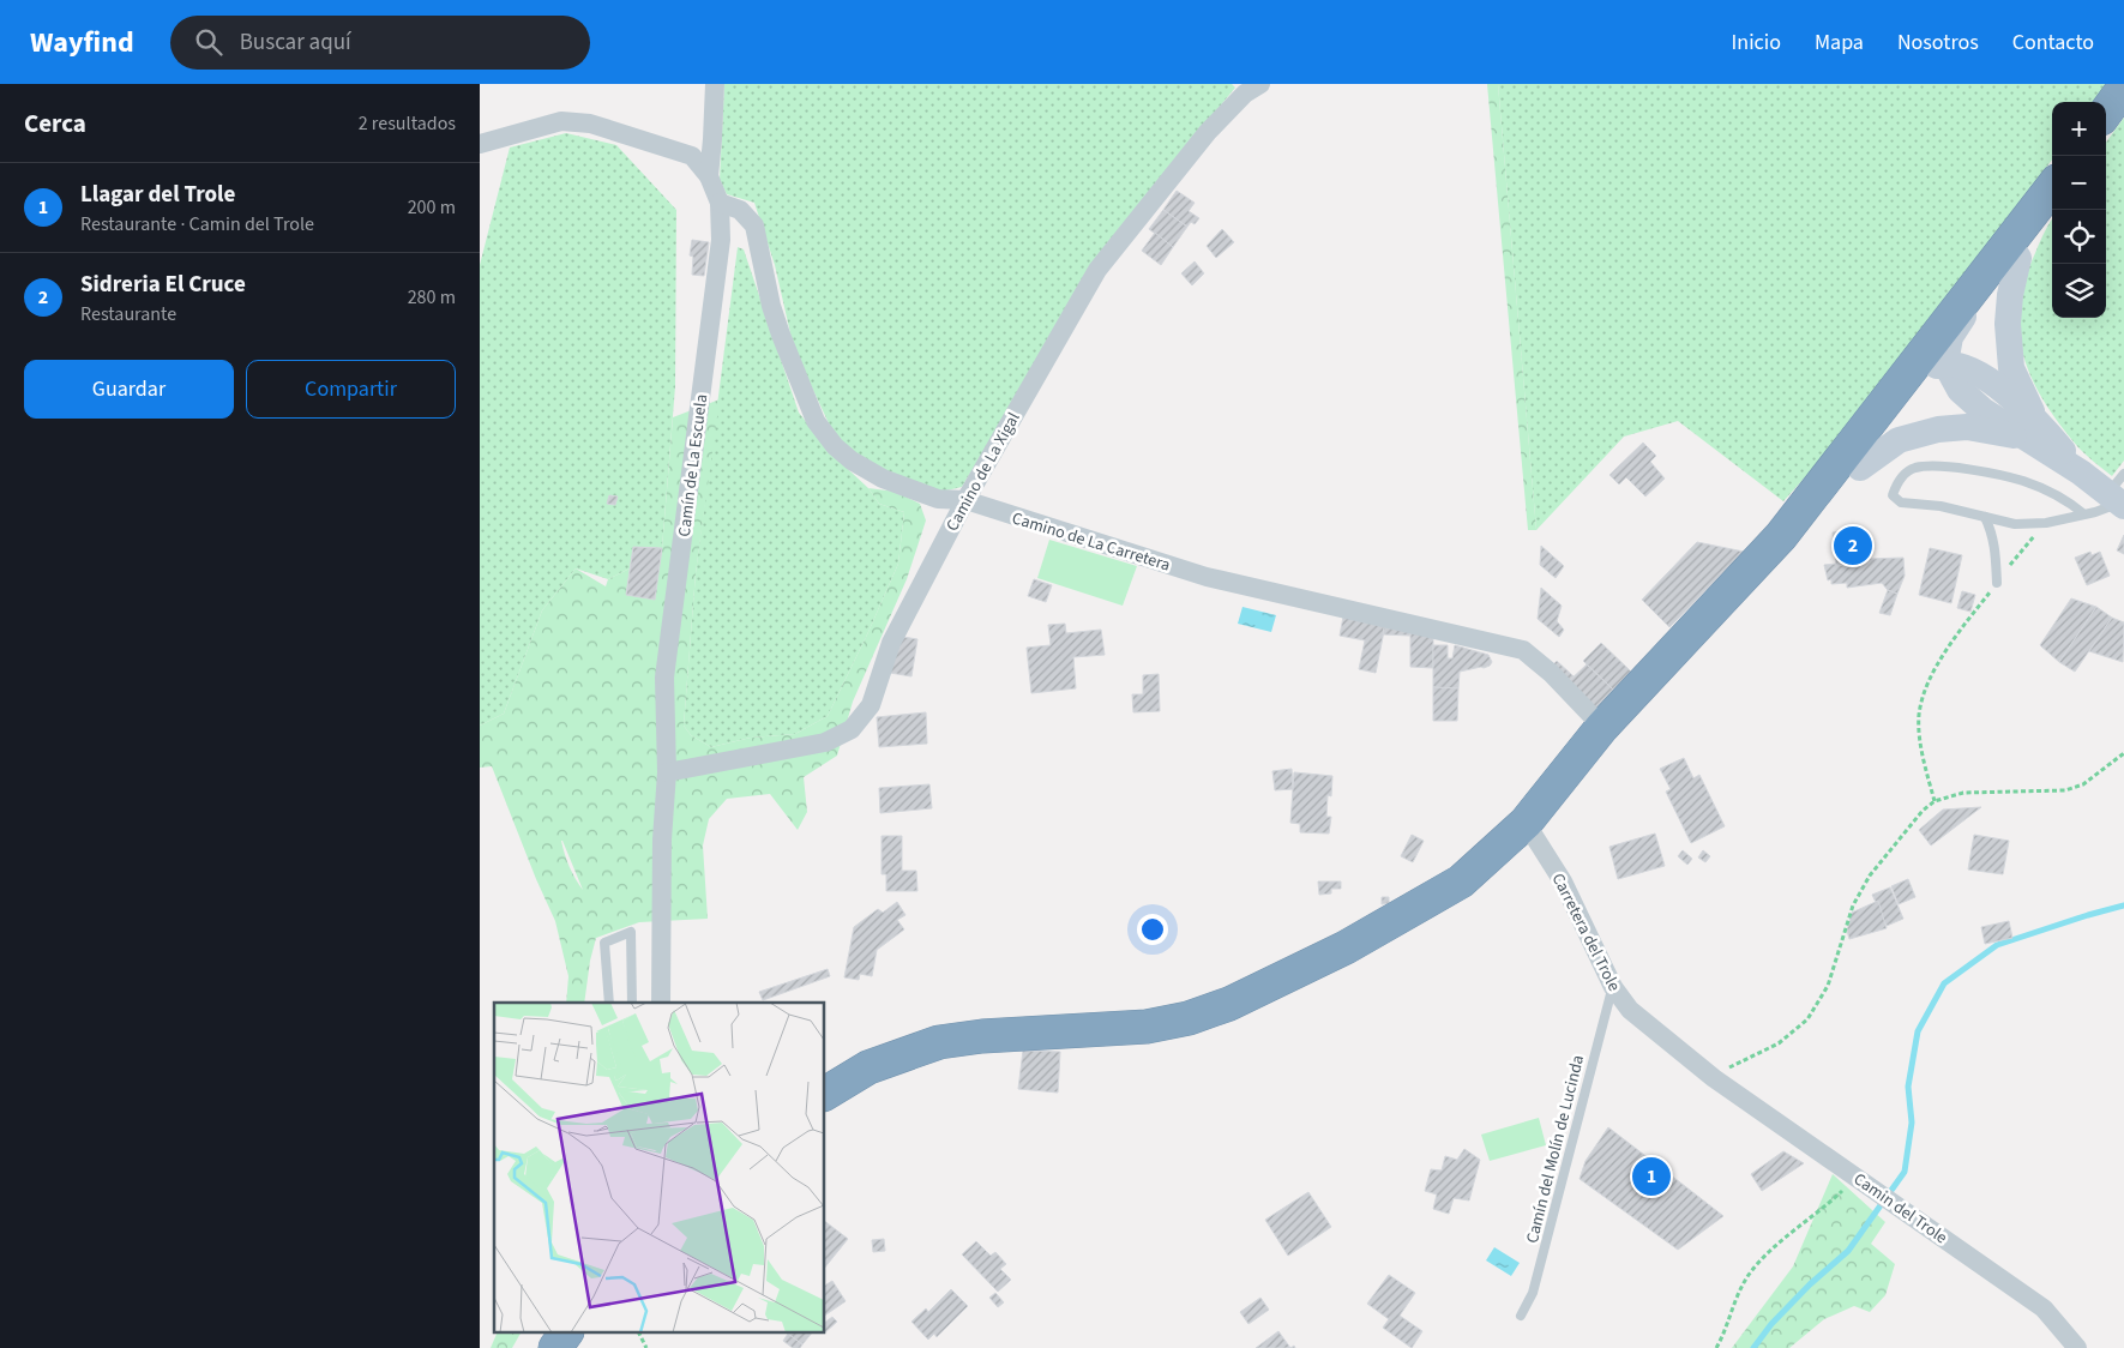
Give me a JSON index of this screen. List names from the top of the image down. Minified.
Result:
{"streets":{"street":["Camín de La Escuela","Camino de La Xigal","Camino de La Carretera","Carretera del Trole","Camin del Trole"],"lane":["Camín del Molín de Lucinda"]},"crossings":[["Camín de La Escuela","Camino de La Xigal"],["Camín de La Escuela","Camino de La Carretera"],["Camino de La Xigal","Camino de La Carretera"],["Carretera del Trole","Camín del Molín de Lucinda"],["Carretera del Trole","Camin del Trole"]],"page":{"header":"Wayfind","search":"Buscar aquí","nav":["Inicio","Mapa","Nosotros","Contacto"],"heading":["Cerca","2 resultados"],"map_buttons":["+","−"],"list":[{"mark":"1","name":"Llagar del Trole","note":"Restaurante · Camin del Trole","value":"200 m"},{"mark":"2","name":"Sidreria El Cruce","note":"Restaurante","value":"280 m"}],"buttons":["Guardar","Compartir"],"pins":["2","1"]}}
